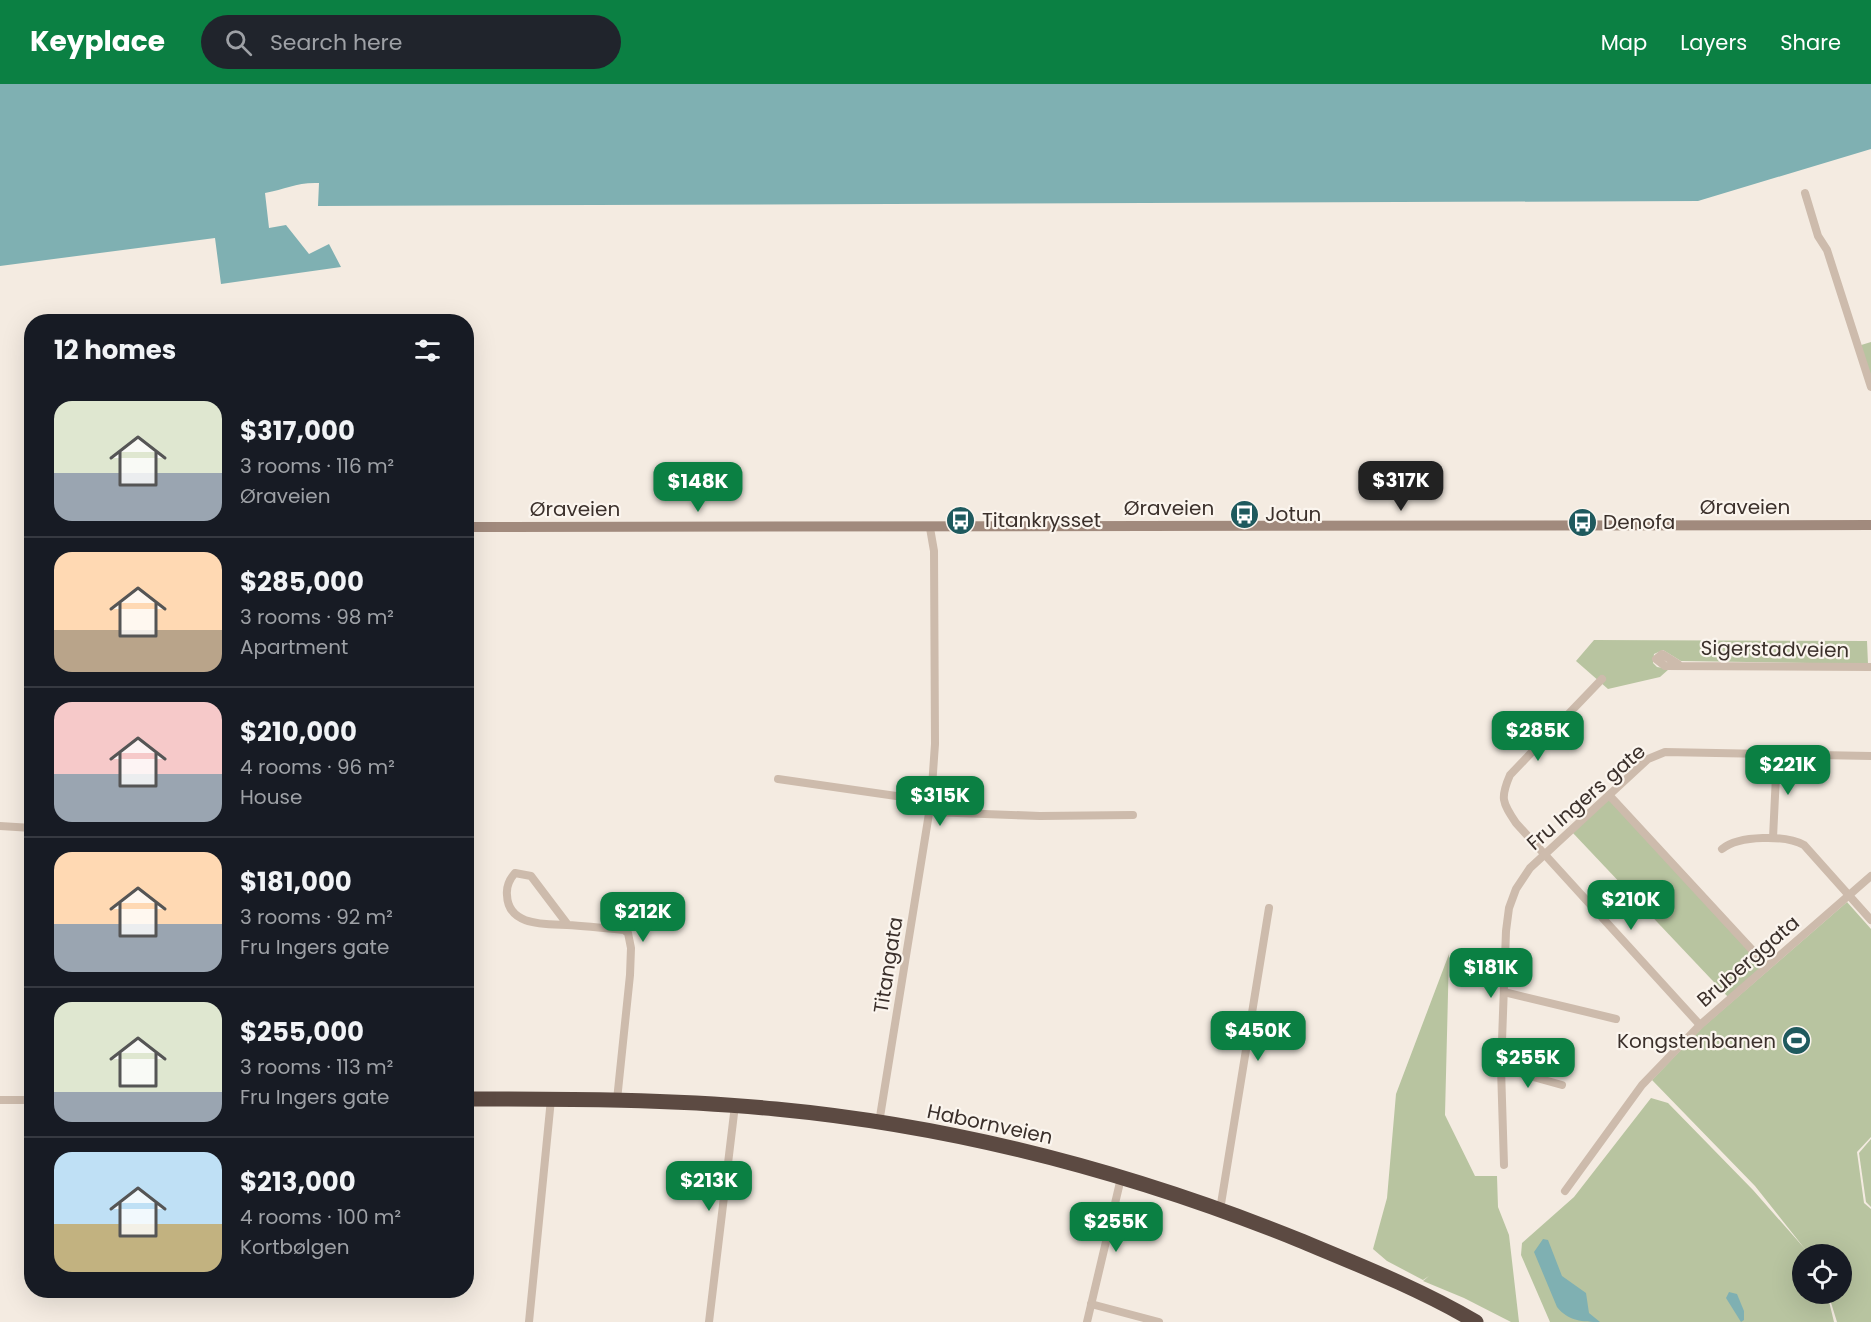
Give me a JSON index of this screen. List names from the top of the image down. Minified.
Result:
{"streets":{"highway":["Habornveien"],"street":["Øraveien","Sigerstadveien","Fru Ingers gate","Bruberggata","Titangata"]},"crossings":[["Øraveien","Titangata"],["Titangata","Habornveien"]],"places":{"bus stop":["Jotun","Titankrysset","Denofa"],"sports":["Kongstenbanen"]},"page":{"header":"Keyplace","search":"Search here","nav":["Map","Layers","Share"],"heading":"12 homes","list":[{"name":"$317,000","note":"3 rooms · 116 m² · Øraveien"},{"name":"$285,000","note":"3 rooms · 98 m² · Apartment"},{"name":"$210,000","note":"4 rooms · 96 m² · House"},{"name":"$181,000","note":"3 rooms · 92 m² · Fru Ingers gate"},{"name":"$255,000","note":"3 rooms · 113 m² · Fru Ingers gate"},{"name":"$213,000","note":"4 rooms · 100 m² · Kortbølgen"}],"price":["$317K","$148K","$285K","$221K","$315K","$210K","$212K","$181K","$450K","$255K","$213K","$255K"]}}
